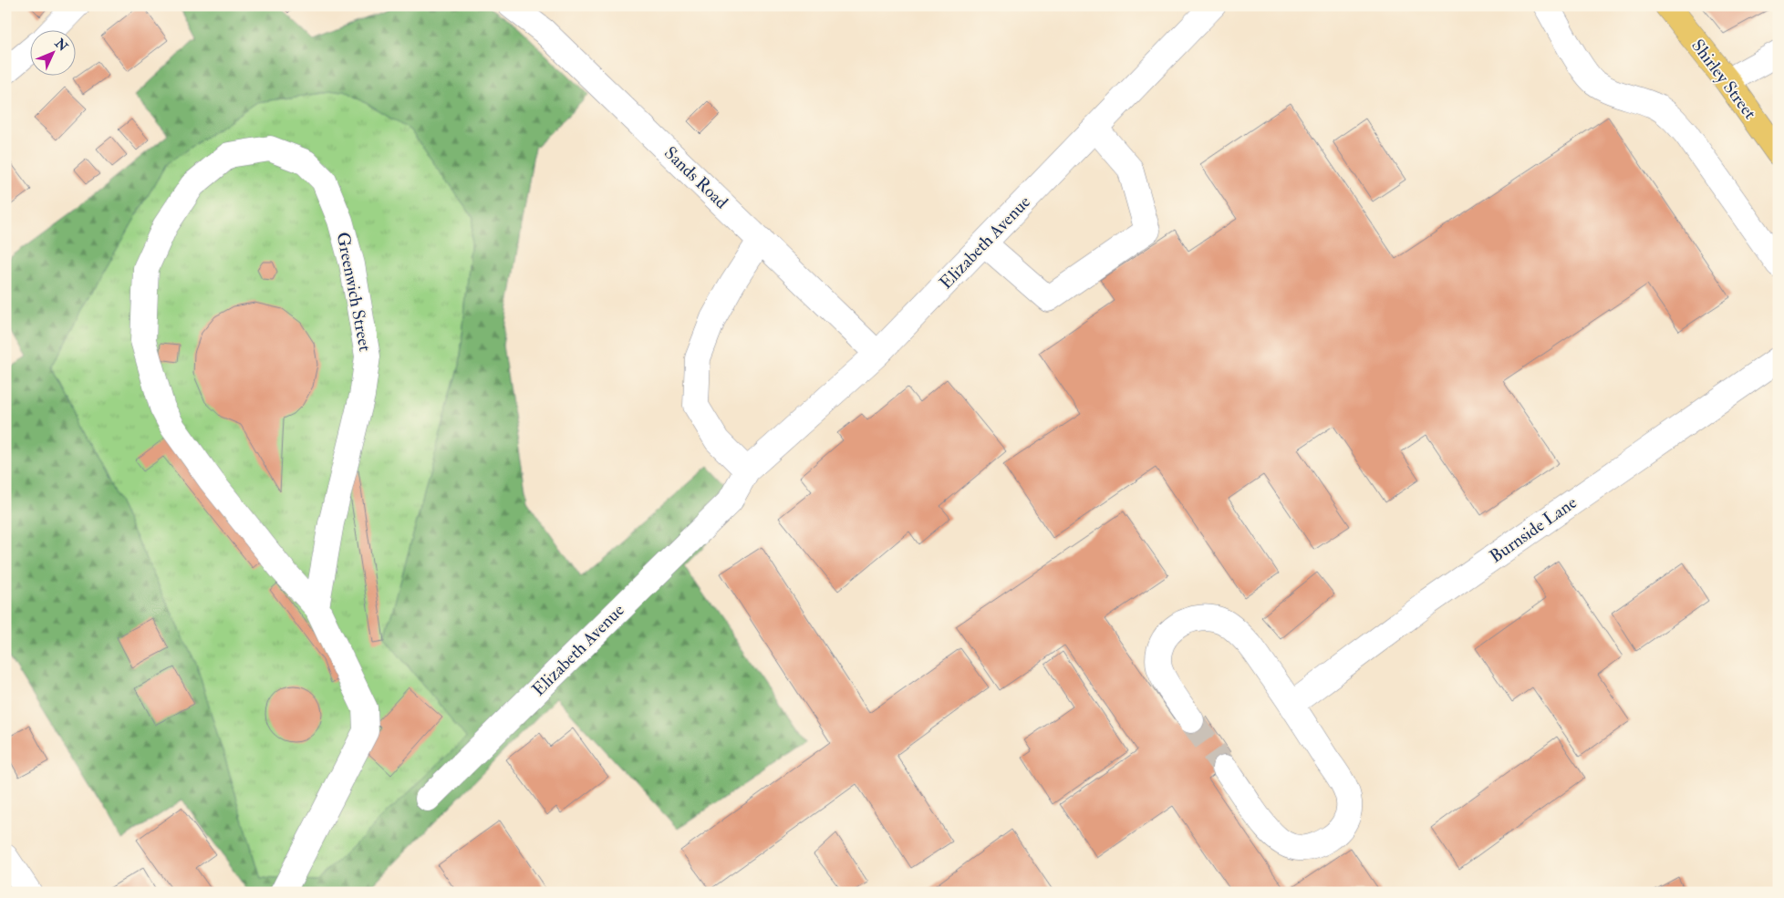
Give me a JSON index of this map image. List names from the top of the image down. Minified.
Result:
{"streets":{"highway":["Shirley Street"],"street":["Sands Road","Elizabeth Avenue","Greenwich Street","Burnside Lane"]},"crossings":[["Sands Road","Elizabeth Avenue"]],"north":"top right"}
